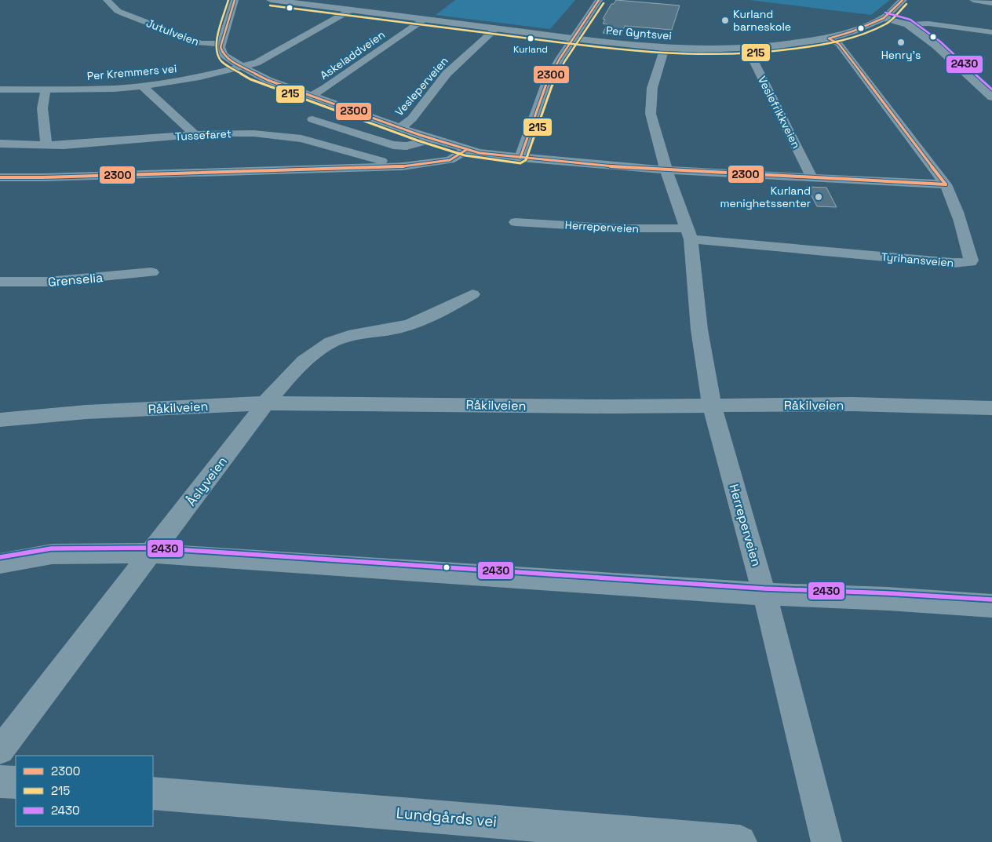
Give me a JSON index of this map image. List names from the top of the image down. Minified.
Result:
{"streets":{"street":["Jutulveien","Per Gyntsvei","Askeladdveien","Per Kremmers vei","Vesleperveien","Veslefrikkveien","Tussefaret","Herreperveien","Tyrihansveien","Grenselia","Råkilveien","Åslyveien","Lundgårds vei"]},"crossings":[["Per Gyntsvei","Askeladdveien"],["Per Gyntsvei","Per Kremmers vei"],["Per Gyntsvei","Vesleperveien"],["Per Gyntsvei","Veslefrikkveien"],["Per Gyntsvei","Herreperveien"],["Per Gyntsvei","Tyrihansveien"],["Herreperveien","Tyrihansveien"],["Herreperveien","Råkilveien"],["Råkilveien","Åslyveien"]],"places":["Kurland barneskole","Kurland","Henry's","Kurland menighetssenter"],"lines":["transit line 2300","transit line 215","transit line 2430"],"legend":["2300","215","2430"]}
